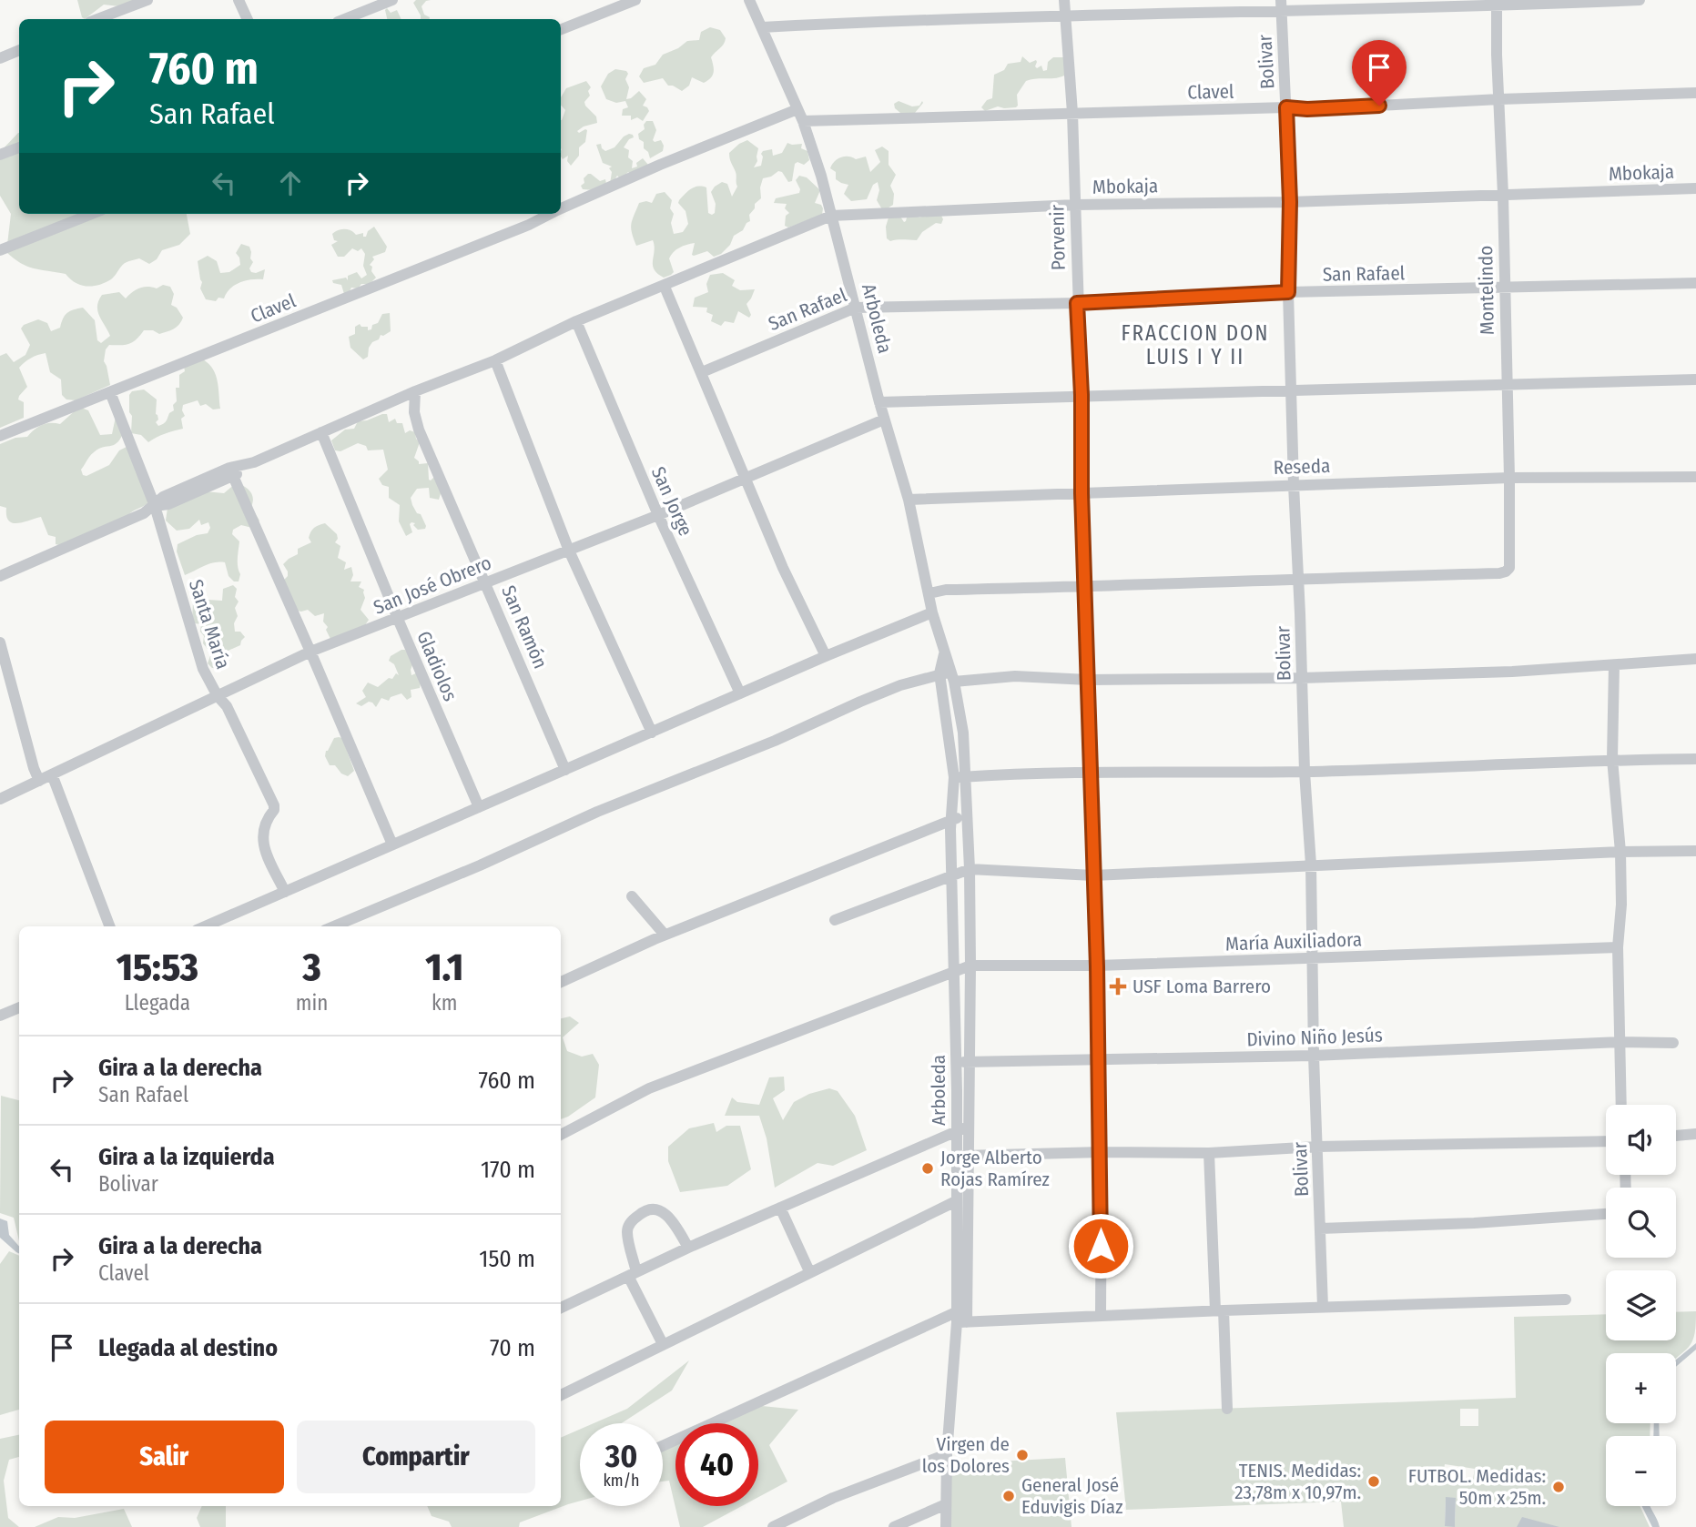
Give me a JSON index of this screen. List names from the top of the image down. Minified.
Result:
{"streets":{"street":["Bolivar","Clavel","Mbokaja","Porvenir","San Rafael","Montelindo","Arboleda","Reseda","San Jorge","San José Obrero","Santa María","San Ramón","Gladiolos","María Auxiliadora","Divino Niño Jesús"]},"crossings":[["Bolivar","Clavel"],["Bolivar","Mbokaja"],["Bolivar","San Rafael"],["Bolivar","Montelindo"],["Bolivar","Reseda"],["Bolivar","María Auxiliadora"],["Bolivar","Divino Niño Jesús"],["Clavel","Porvenir"],["Clavel","Montelindo"],["Clavel","Arboleda"],["Clavel","Santa María"],["Mbokaja","Porvenir"],["Mbokaja","Montelindo"],["Mbokaja","Arboleda"],["Mbokaja","San Jorge"],["Mbokaja","Santa María"],["Mbokaja","San Ramón"],["Mbokaja","Gladiolos"],["Porvenir","San Rafael"],["Porvenir","Reseda"],["Porvenir","María Auxiliadora"],["Porvenir","Divino Niño Jesús"],["San Rafael","Montelindo"],["San Rafael","Arboleda"],["Montelindo","Reseda"],["Arboleda","Reseda"],["Arboleda","San José Obrero"],["Arboleda","María Auxiliadora"],["Arboleda","Divino Niño Jesús"],["San Jorge","San José Obrero"],["San José Obrero","Santa María"],["San José Obrero","San Ramón"],["San José Obrero","Gladiolos"]],"districts":["FRACCION DON LUIS I Y II"],"places":{"health":["USF Loma Barrero"],"other":["Jorge Alberto Rojas Ramírez","Virgen de los Dolores","TENIS. Medidas: 23,78m x 10,97m.","FUTBOL. Medidas: 50m x 25m.","General José Eduvigis Díaz"]},"page":{"turn":["760 m","San Rafael"],"eta":["15:53","Llegada","3","min","1.1","km"],"list":[{"name":"Gira a la derecha","note":"San Rafael","value":"760 m"},{"name":"Gira a la izquierda","note":"Bolivar","value":"170 m"},{"name":"Gira a la derecha","note":"Clavel","value":"150 m"},{"name":"Llegada al destino","value":"70 m"}],"map_buttons":["+","−"],"buttons":["Salir","Compartir"],"speed":"30 km/h","limit":"40"}}
